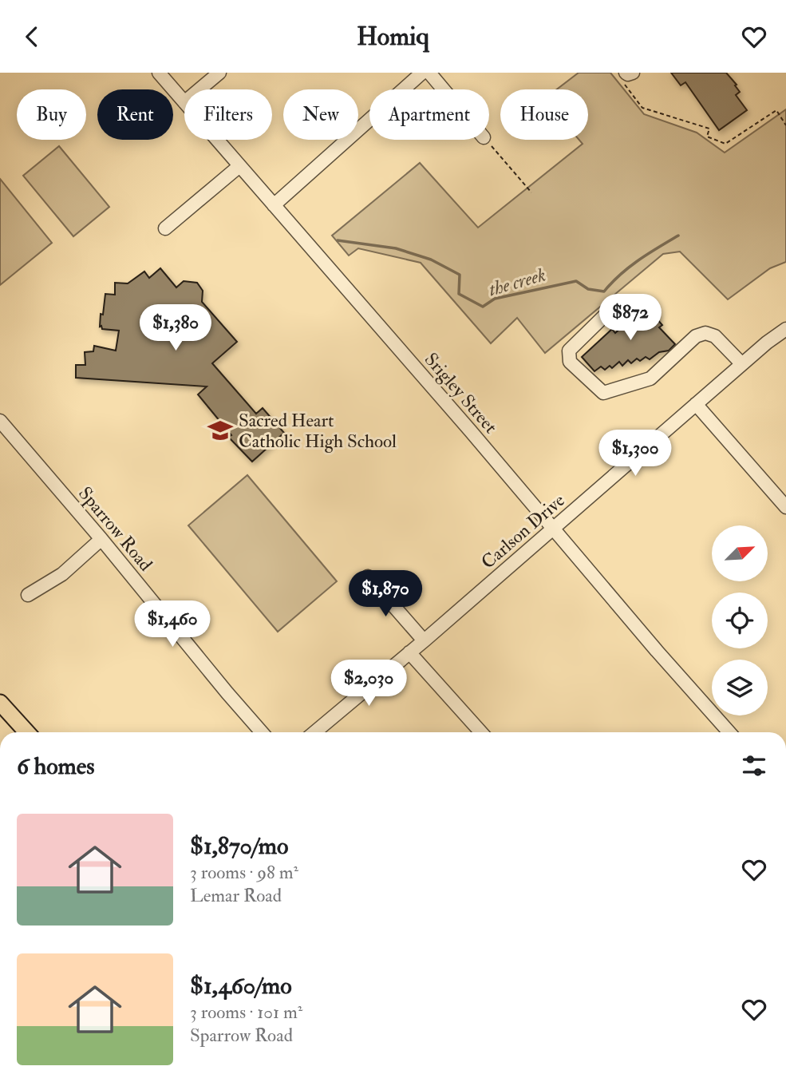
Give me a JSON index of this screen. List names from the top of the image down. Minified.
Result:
{"streets":{"street":["Srigley Street","Sparrow Road","Carlson Drive"]},"crossings":[["Srigley Street","Carlson Drive"]],"water":["the creek"],"places":{"school or university":["Sacred Heart Catholic High School"]},"north":"top right","page":{"header":"Homiq","chip":["Buy","Rent","Filters","New","Apartment","House"],"price":["$872","$1,380","$1,300","$1,870","$1,460","$2,030"],"heading":"6 homes","list":[{"name":"$1,870/mo","note":"3 rooms · 98 m² · Lemar Road"},{"name":"$1,460/mo","note":"3 rooms · 101 m² · Sparrow Road"}]}}
